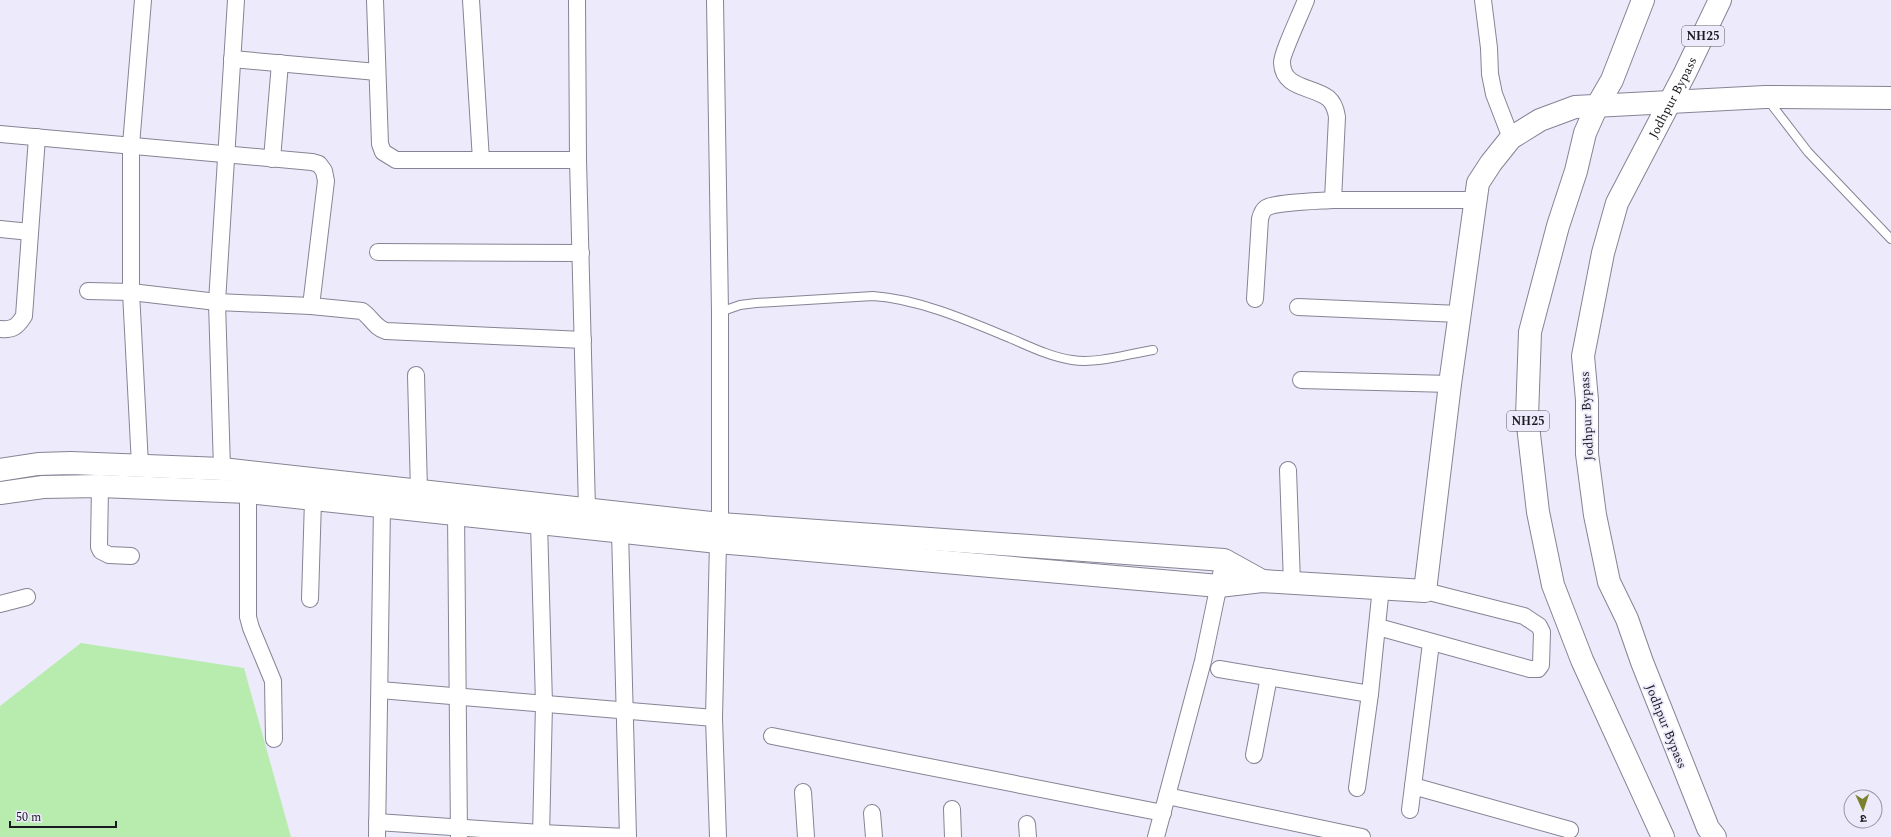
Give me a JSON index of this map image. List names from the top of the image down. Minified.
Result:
{"streets":{"main road":["NH25","Jodhpur Bypass"]},"scale_bar":"50 m","north":"bottom"}
